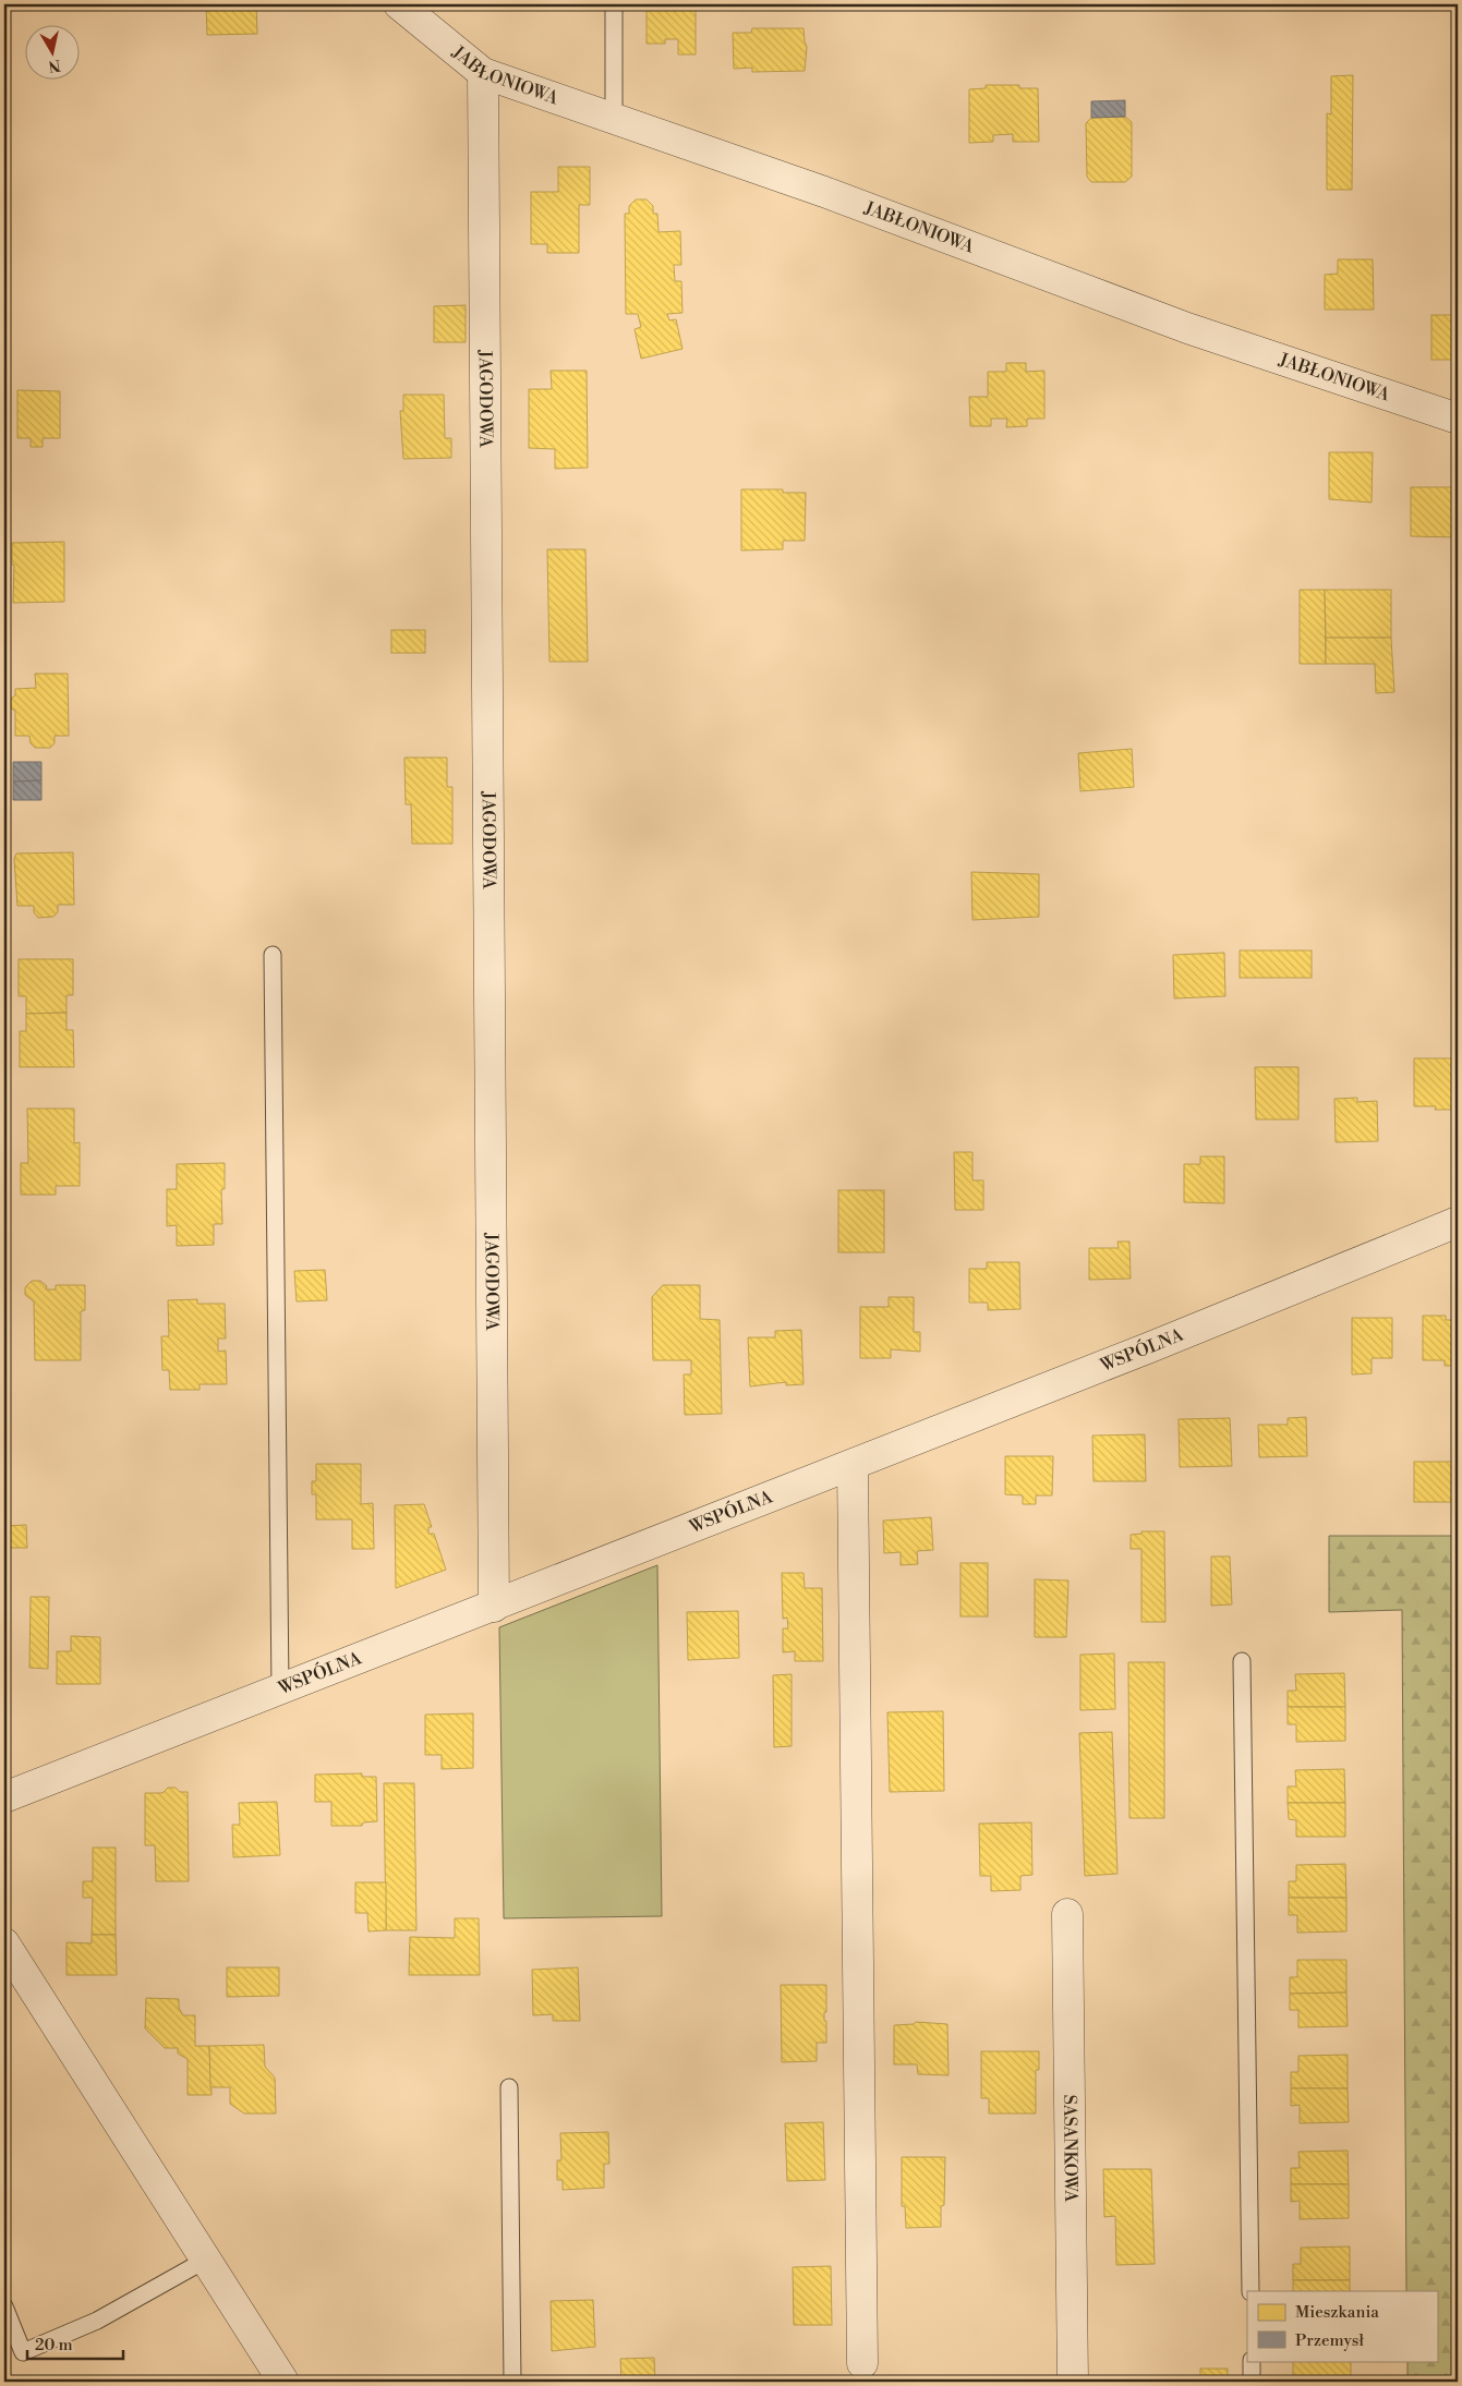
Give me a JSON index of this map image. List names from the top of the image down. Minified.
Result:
{"streets":{"street":["JABŁONIOWA","JAGODOWA","WSPÓLNA","SASANKOWA"]},"crossings":[["JABŁONIOWA","JAGODOWA"],["JAGODOWA","WSPÓLNA"]],"legend":["Mieszkania","Przemysł"],"scale_bar":"20 m","north":"bottom"}
